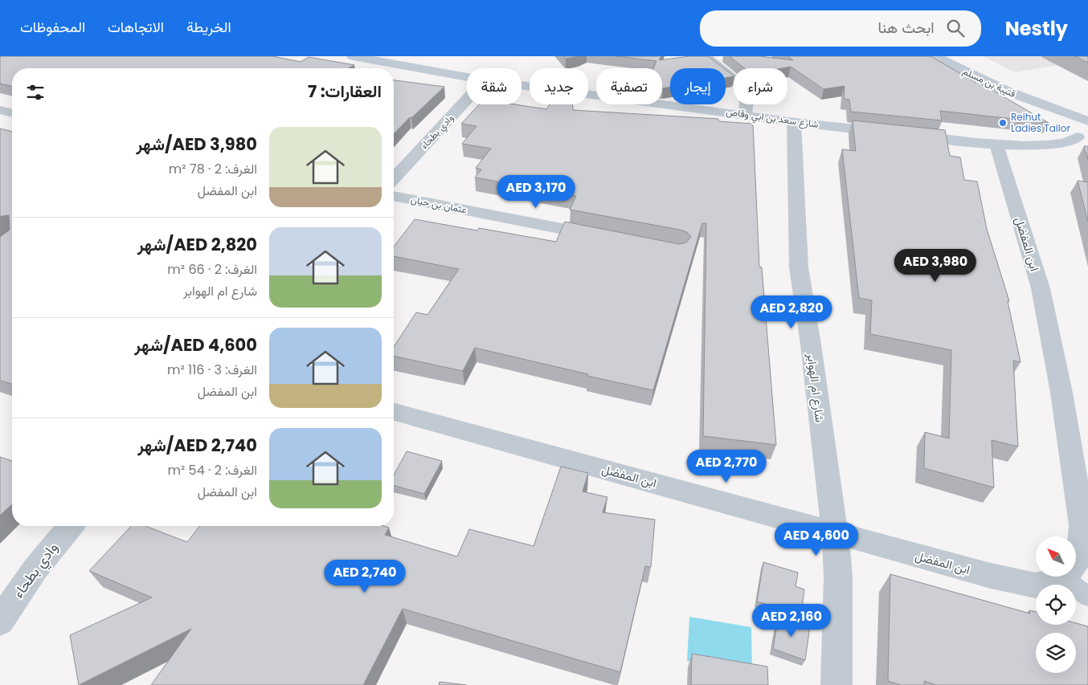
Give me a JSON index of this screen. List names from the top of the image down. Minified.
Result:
{"streets":{"street":["قتيبة بن مسلم","شارع سعد بن ابي وقاص","وادي بطحاء","عثمان بن حيان","ابن المفضل","شارع ام الهوابر"]},"crossings":[["قتيبة بن مسلم","شارع سعد بن ابي وقاص"],["شارع سعد بن ابي وقاص","ابن المفضل"],["شارع سعد بن ابي وقاص","شارع ام الهوابر"],["ابن المفضل","شارع ام الهوابر"]],"places":["Reihut Ladies Tailor"],"north":"top left","page":{"header":"Nestly","search":"ابحث هنا","nav":["الخريطة","الاتجاهات","المحفوظات"],"chip":["شراء","إيجار","تصفية","جديد","شقة"],"heading":"العقارات: 7","list":[{"name":"AED 3,980/شهر","note":"الغرف: 2 · 78 m² · ابن المفضل"},{"name":"AED 2,820/شهر","note":"الغرف: 2 · 66 m² · شارع ام الهوابر"},{"name":"AED 4,600/شهر","note":"الغرف: 3 · 116 m² · ابن المفضل"},{"name":"AED 2,740/شهر","note":"الغرف: 2 · 54 m² · ابن المفضل"}],"price":["AED 3,170","AED 3,980","AED 2,820","AED 2,770","AED 4,600","AED 2,740","AED 2,160"]}}
